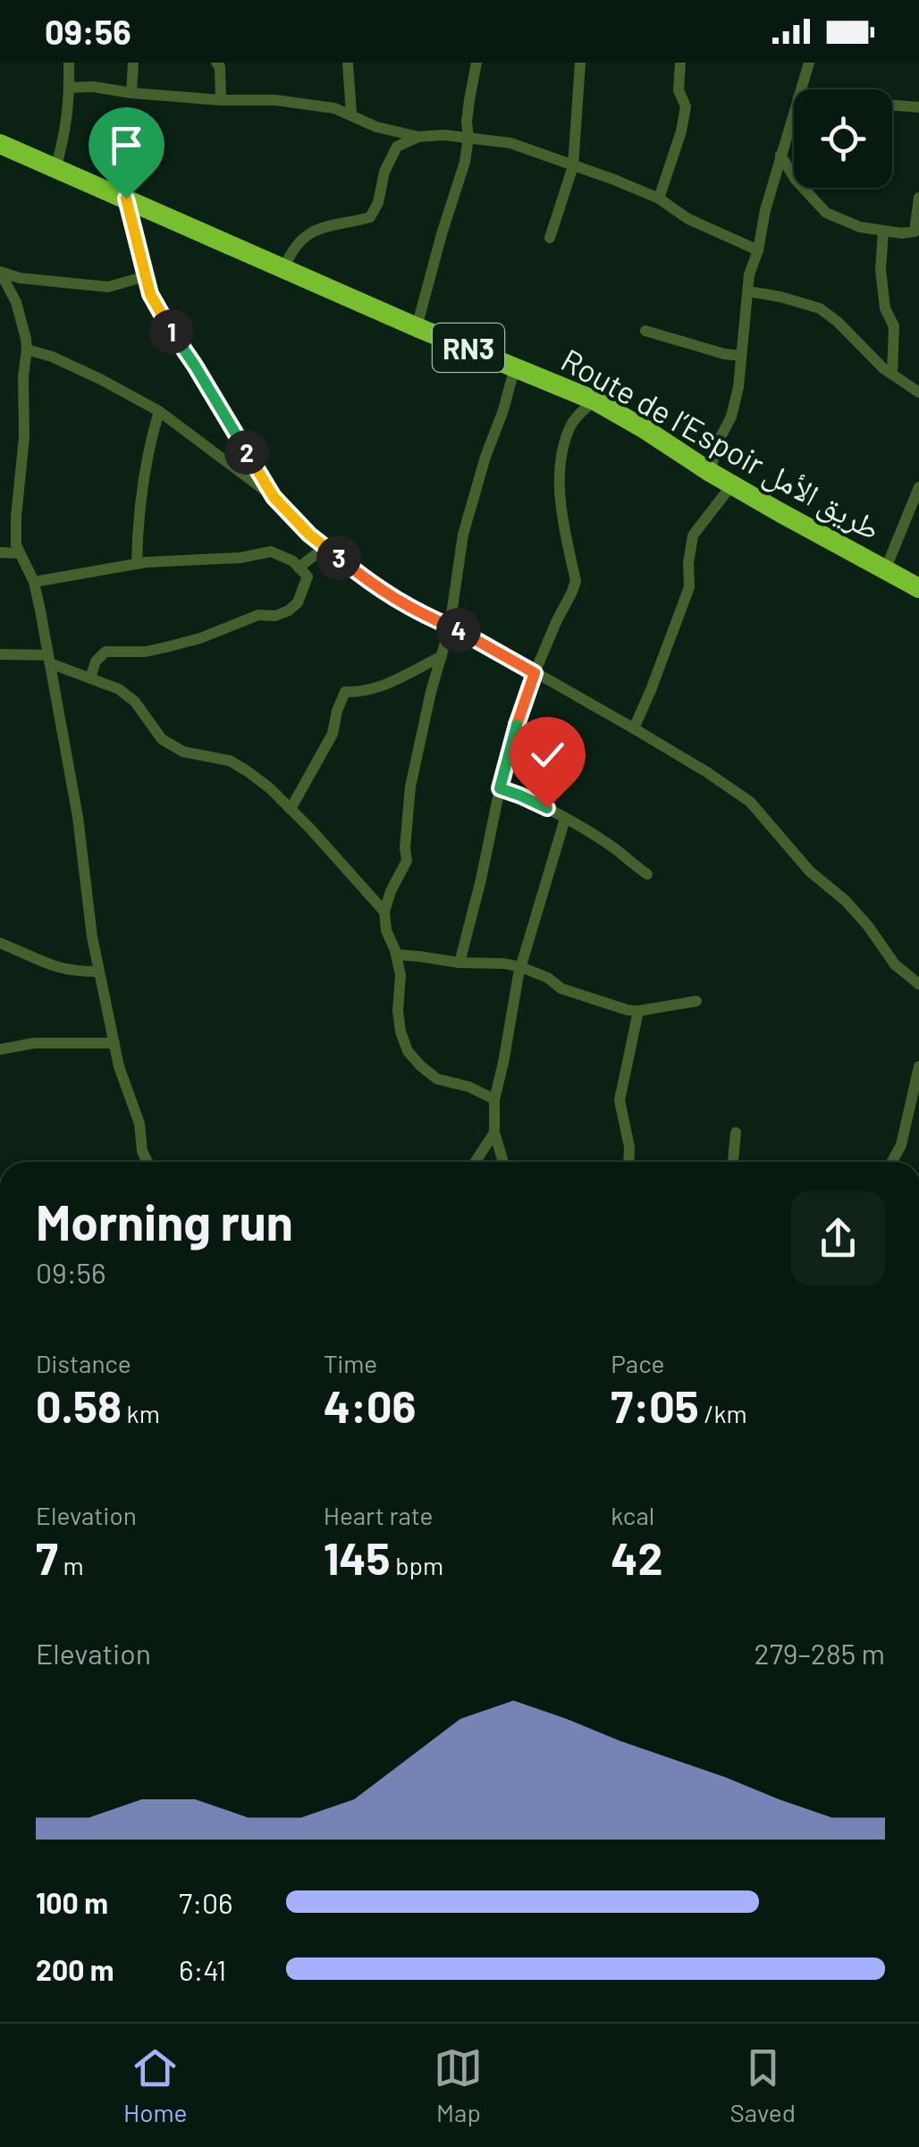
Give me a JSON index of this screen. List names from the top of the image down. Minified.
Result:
{"streets":{"highway":["RN3","Route de l’Espoir طريق الأمل"]},"page":{"status":"09:56","pins":["1","2","3","4"],"heading":["Morning run","09:56"],"stats":[["Distance","0.58 km"],["Time","4:06"],["Pace","7:05 /km"],["Elevation","7 m"],["Heart rate","145 bpm"],["kcal","42"]],"chart":["Elevation","279–285 m"],"list":[{"name":"100 m","note":"7:06"},{"name":"200 m","note":"6:41"}],"tabs":["Home","Map","Saved"]}}
